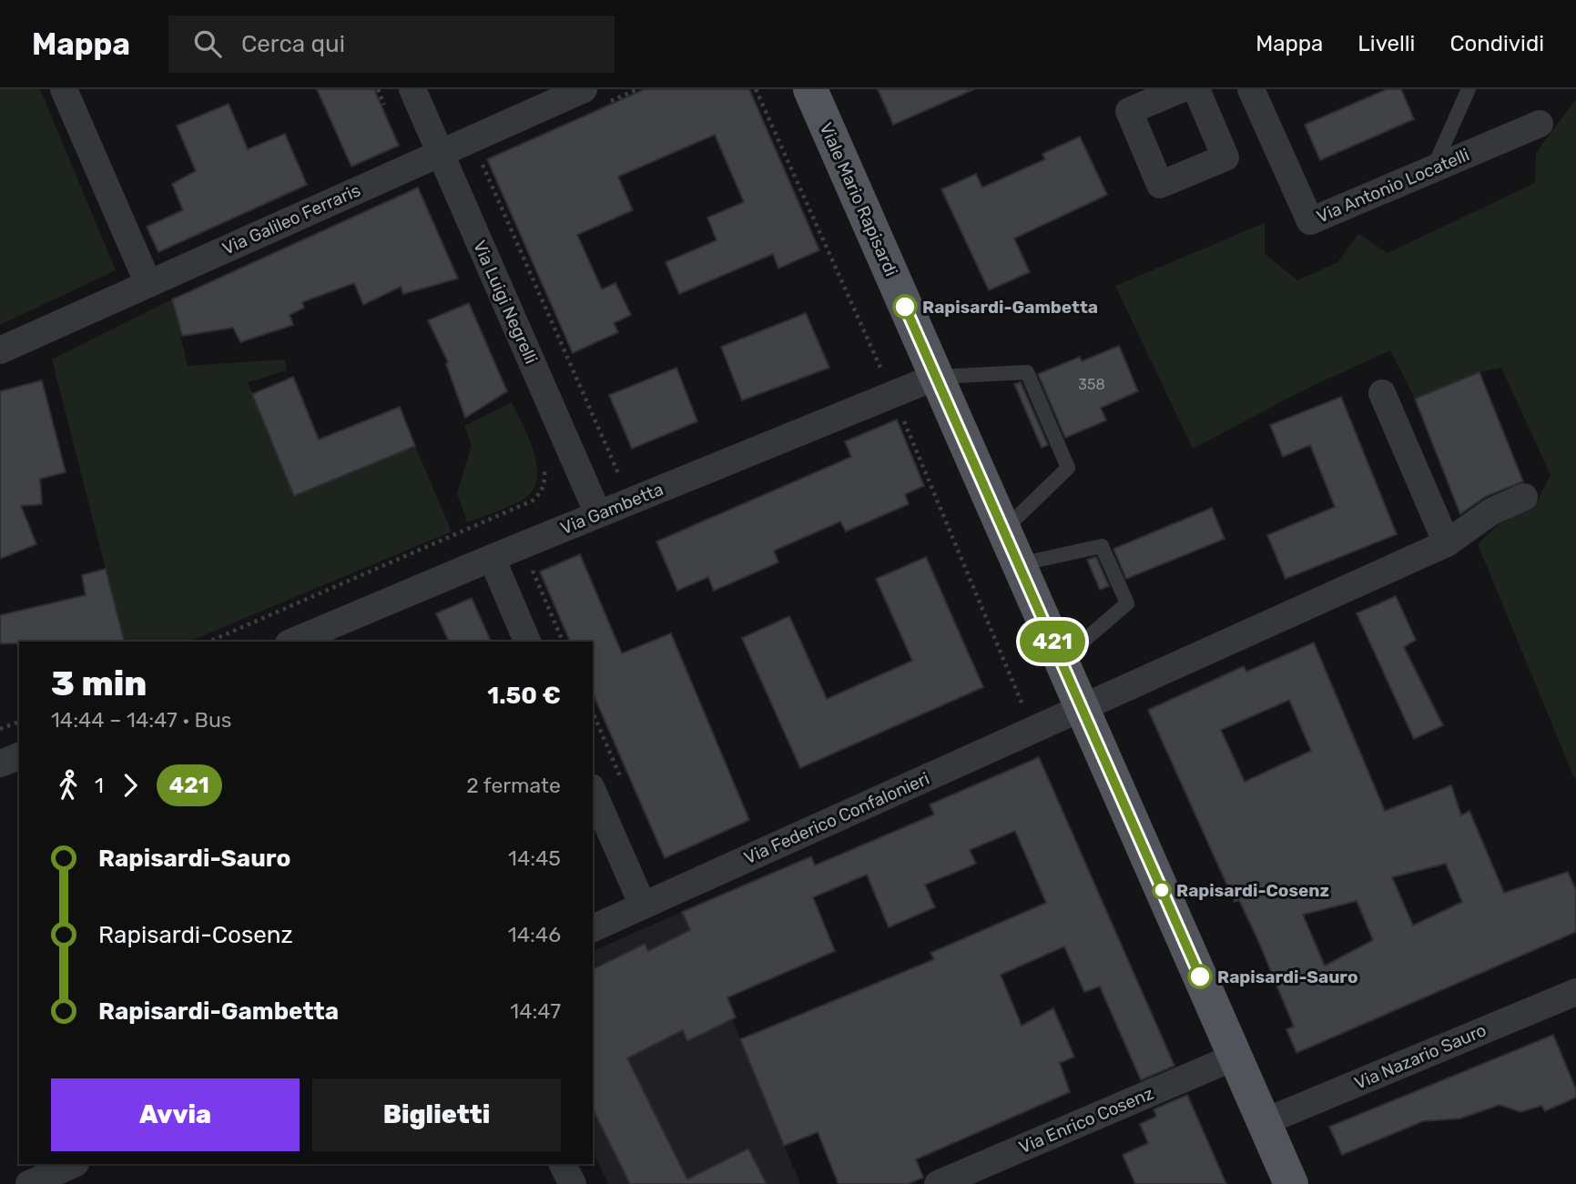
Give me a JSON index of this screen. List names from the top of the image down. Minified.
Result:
{"streets":{"main road":["Viale Mario Rapisardi"],"street":["Via Antonio Locatelli","Via Galileo Ferraris","Via Luigi Negrelli","Via Gambetta","Via Federico Confalonieri","Via Nazario Sauro","Via Enrico Cosenz"]},"crossings":[["Viale Mario Rapisardi","Via Gambetta"],["Viale Mario Rapisardi","Via Federico Confalonieri"],["Viale Mario Rapisardi","Via Nazario Sauro"],["Viale Mario Rapisardi","Via Enrico Cosenz"],["Via Galileo Ferraris","Via Luigi Negrelli"],["Via Luigi Negrelli","Via Gambetta"]],"places":["Rapisardi-Gambetta","Rapisardi-Cosenz","Rapisardi-Sauro"],"lines":["bus line 421"],"house_numbers":["358"],"page":{"header":"Mappa","search":"Cerca qui","nav":["Mappa","Livelli","Condividi"],"on_map":"421","heading":["3 min","14:44 – 14:47 · Bus","1.50 €"],"legs":["1","421","2 fermate"],"list":[{"name":"Rapisardi-Sauro","value":"14:45"},{"name":"Rapisardi-Cosenz","value":"14:46"},{"name":"Rapisardi-Gambetta","value":"14:47"}],"buttons":["Avvia","Biglietti"]}}
